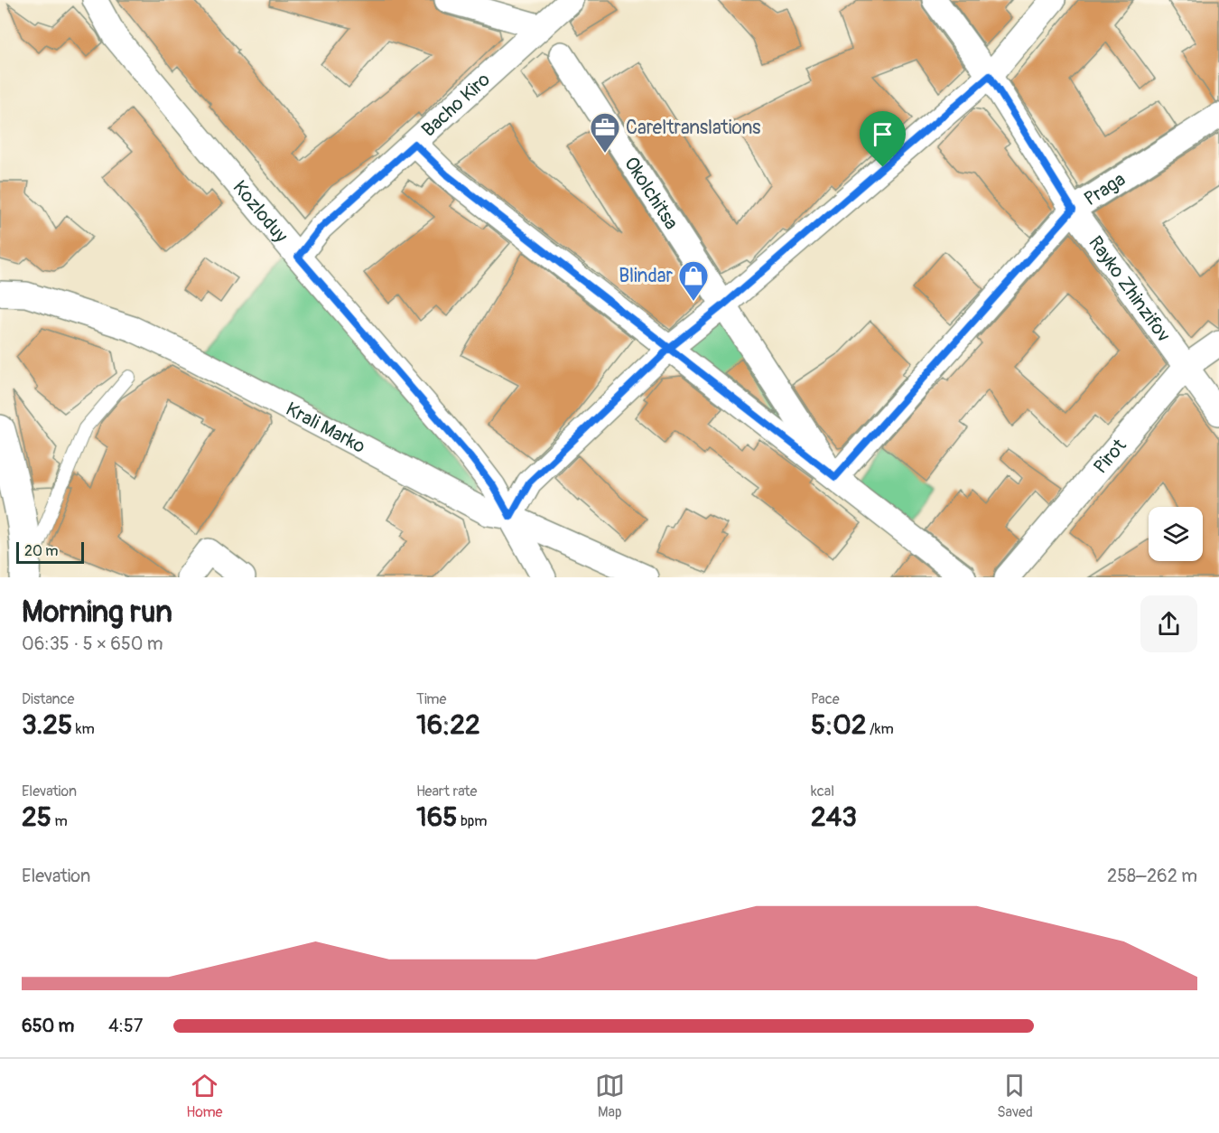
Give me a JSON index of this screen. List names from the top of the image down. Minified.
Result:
{"streets":{"street":["Bacho Kiro","Praga","Okolchitsa","Kozloduy","Rayko Zhinzifov","Krali Marko","Pirot"]},"crossings":[["Bacho Kiro","Kozloduy"],["Praga","Okolchitsa"],["Praga","Rayko Zhinzifov"],["Kozloduy","Krali Marko"],["Rayko Zhinzifov","Pirot"]],"places":{"office":["Careltranslations"],"shop":["Blindar"]},"scale_bar":"20 m","page":{"scale":"20 m","heading":["Morning run","06:35 · 5 × 650 m"],"stats":[["Distance","3.25 km"],["Time","16:22"],["Pace","5:02 /km"],["Elevation","25 m"],["Heart rate","165 bpm"],["kcal","243"]],"chart":["Elevation","258–262 m"],"list":[{"name":"650 m","note":"4:57"}],"tabs":["Home","Map","Saved"]}}
